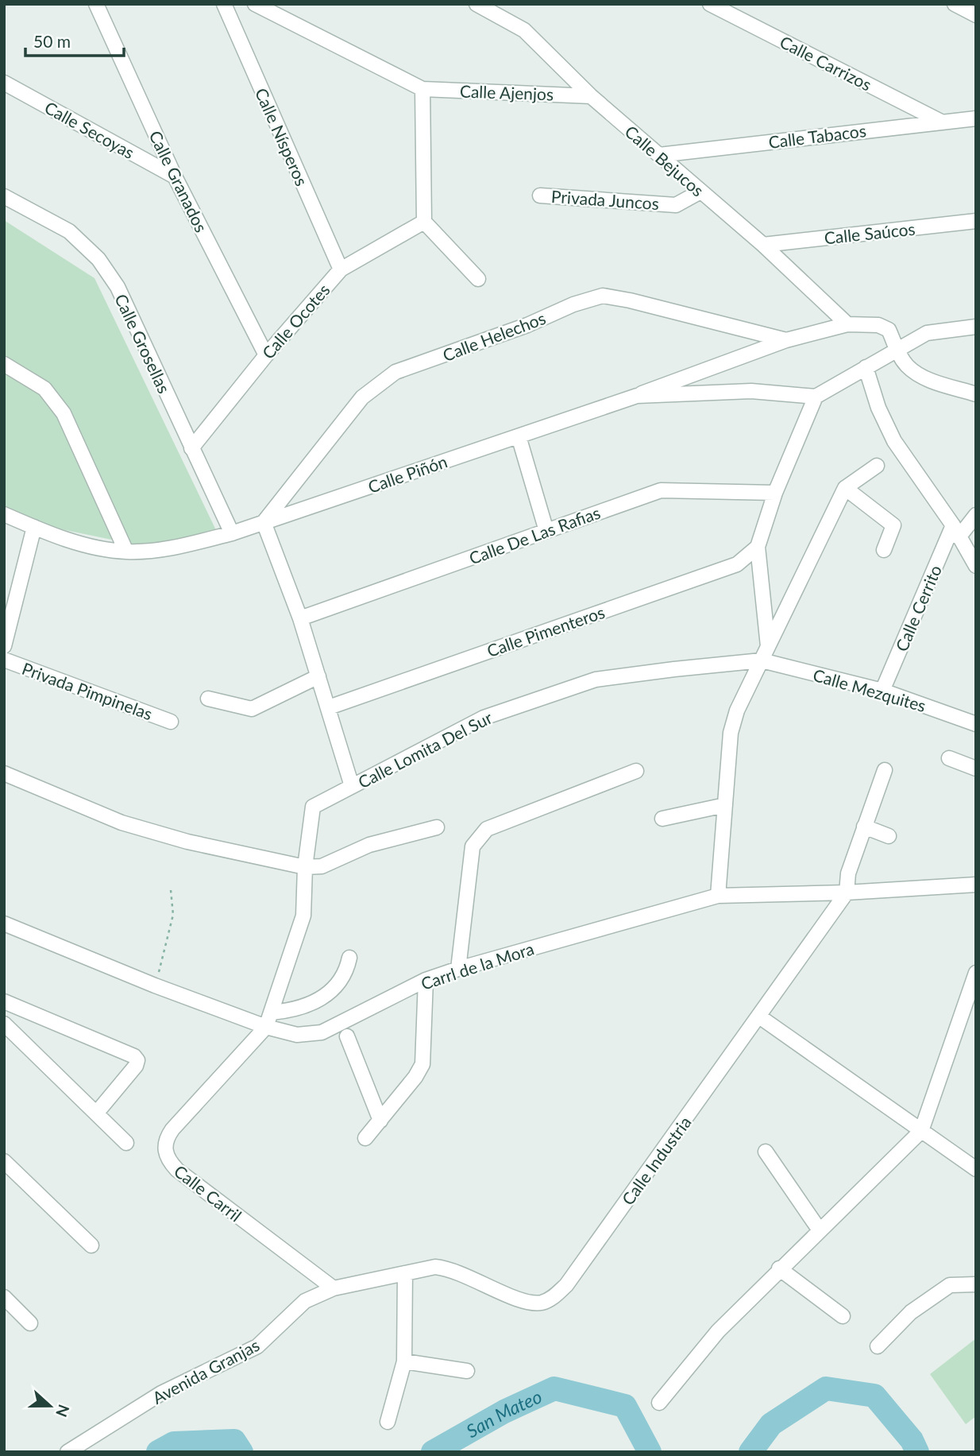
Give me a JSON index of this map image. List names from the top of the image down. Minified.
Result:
{"streets":{"street":["Calle Carrizos","Calle Ajenjos","Calle Secoyas","Calle Tabacos","Calle Nísperos","Calle Bejucos","Calle Granados","Privada Juncos","Calle Saúcos","Calle Ocotes","Calle Helechos","Calle Grosellas","Calle Piñón","Calle De Las Rafias","Calle Cerrito","Calle Pimenteros","Calle Mezquites","Privada Pimpinelas","Calle Lomita Del Sur","Carrl de la Mora","Calle Industria","Calle Carril","Avenida Granjas"]},"crossings":[["Calle Carrizos","Calle Tabacos"],["Calle Ajenjos","Calle Bejucos"],["Calle Secoyas","Calle Granados"],["Calle Tabacos","Calle Bejucos"],["Calle Nísperos","Calle Ocotes"],["Calle Bejucos","Privada Juncos"],["Calle Bejucos","Calle Saúcos"],["Calle Granados","Calle Ocotes"],["Calle Ocotes","Calle Grosellas"],["Calle Helechos","Calle Piñón"],["Calle Grosellas","Calle Piñón"],["Calle Cerrito","Calle Mezquites"],["Calle Mezquites","Calle Lomita Del Sur"],["Calle Lomita Del Sur","Carrl de la Mora"],["Calle Lomita Del Sur","Calle Carril"],["Carrl de la Mora","Calle Industria"],["Carrl de la Mora","Calle Carril"],["Calle Industria","Avenida Granjas"],["Calle Carril","Avenida Granjas"]],"water":["San Mateo"],"scale_bar":"50 m","north":"right"}
